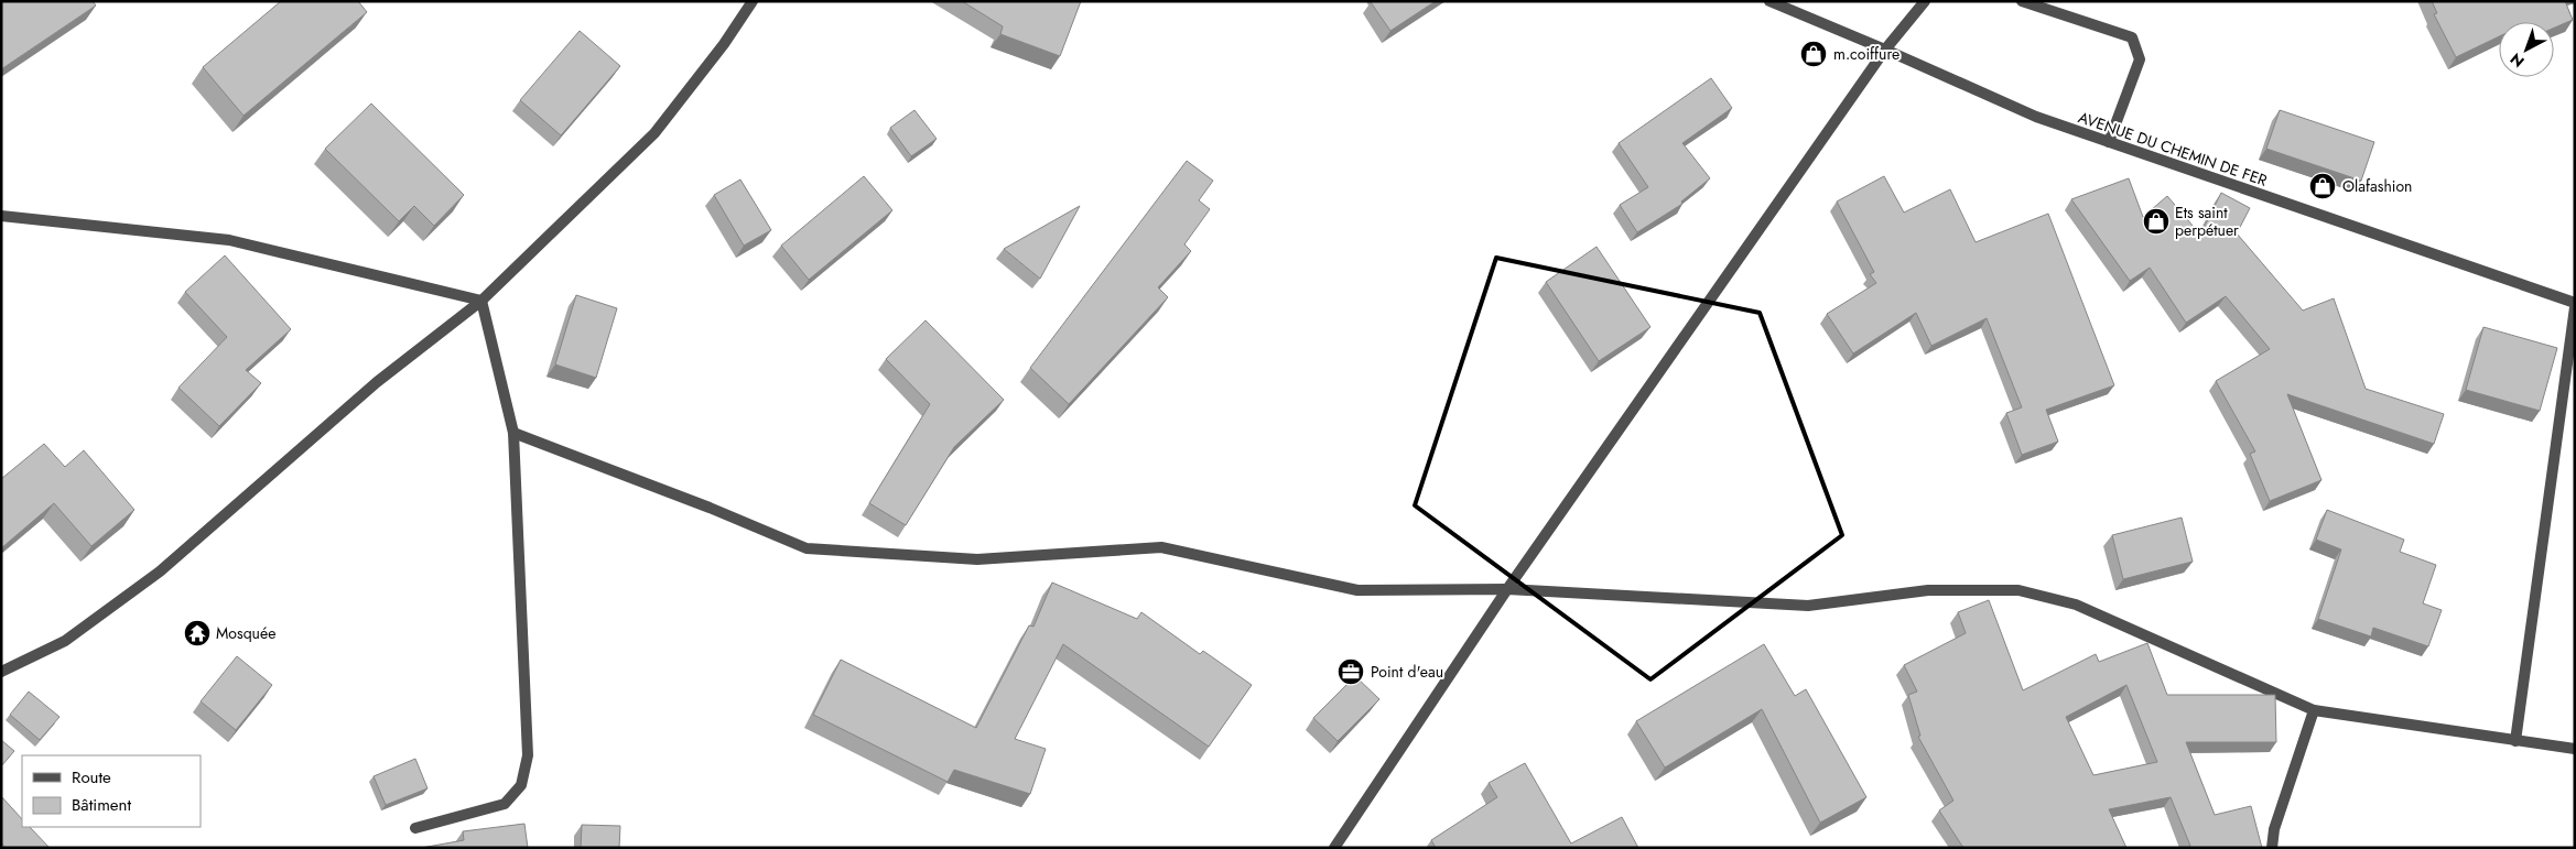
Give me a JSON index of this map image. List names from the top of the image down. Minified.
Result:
{"streets":{"street":["AVENUE DU CHEMIN DE FER"]},"places":{"shop":["m.coiffure","Olafashion","Ets saint perpétuer"],"temple":["Mosquée"],"office":["Point d'eau"]},"legend":["Route","Bâtiment"],"north":"bottom left"}
